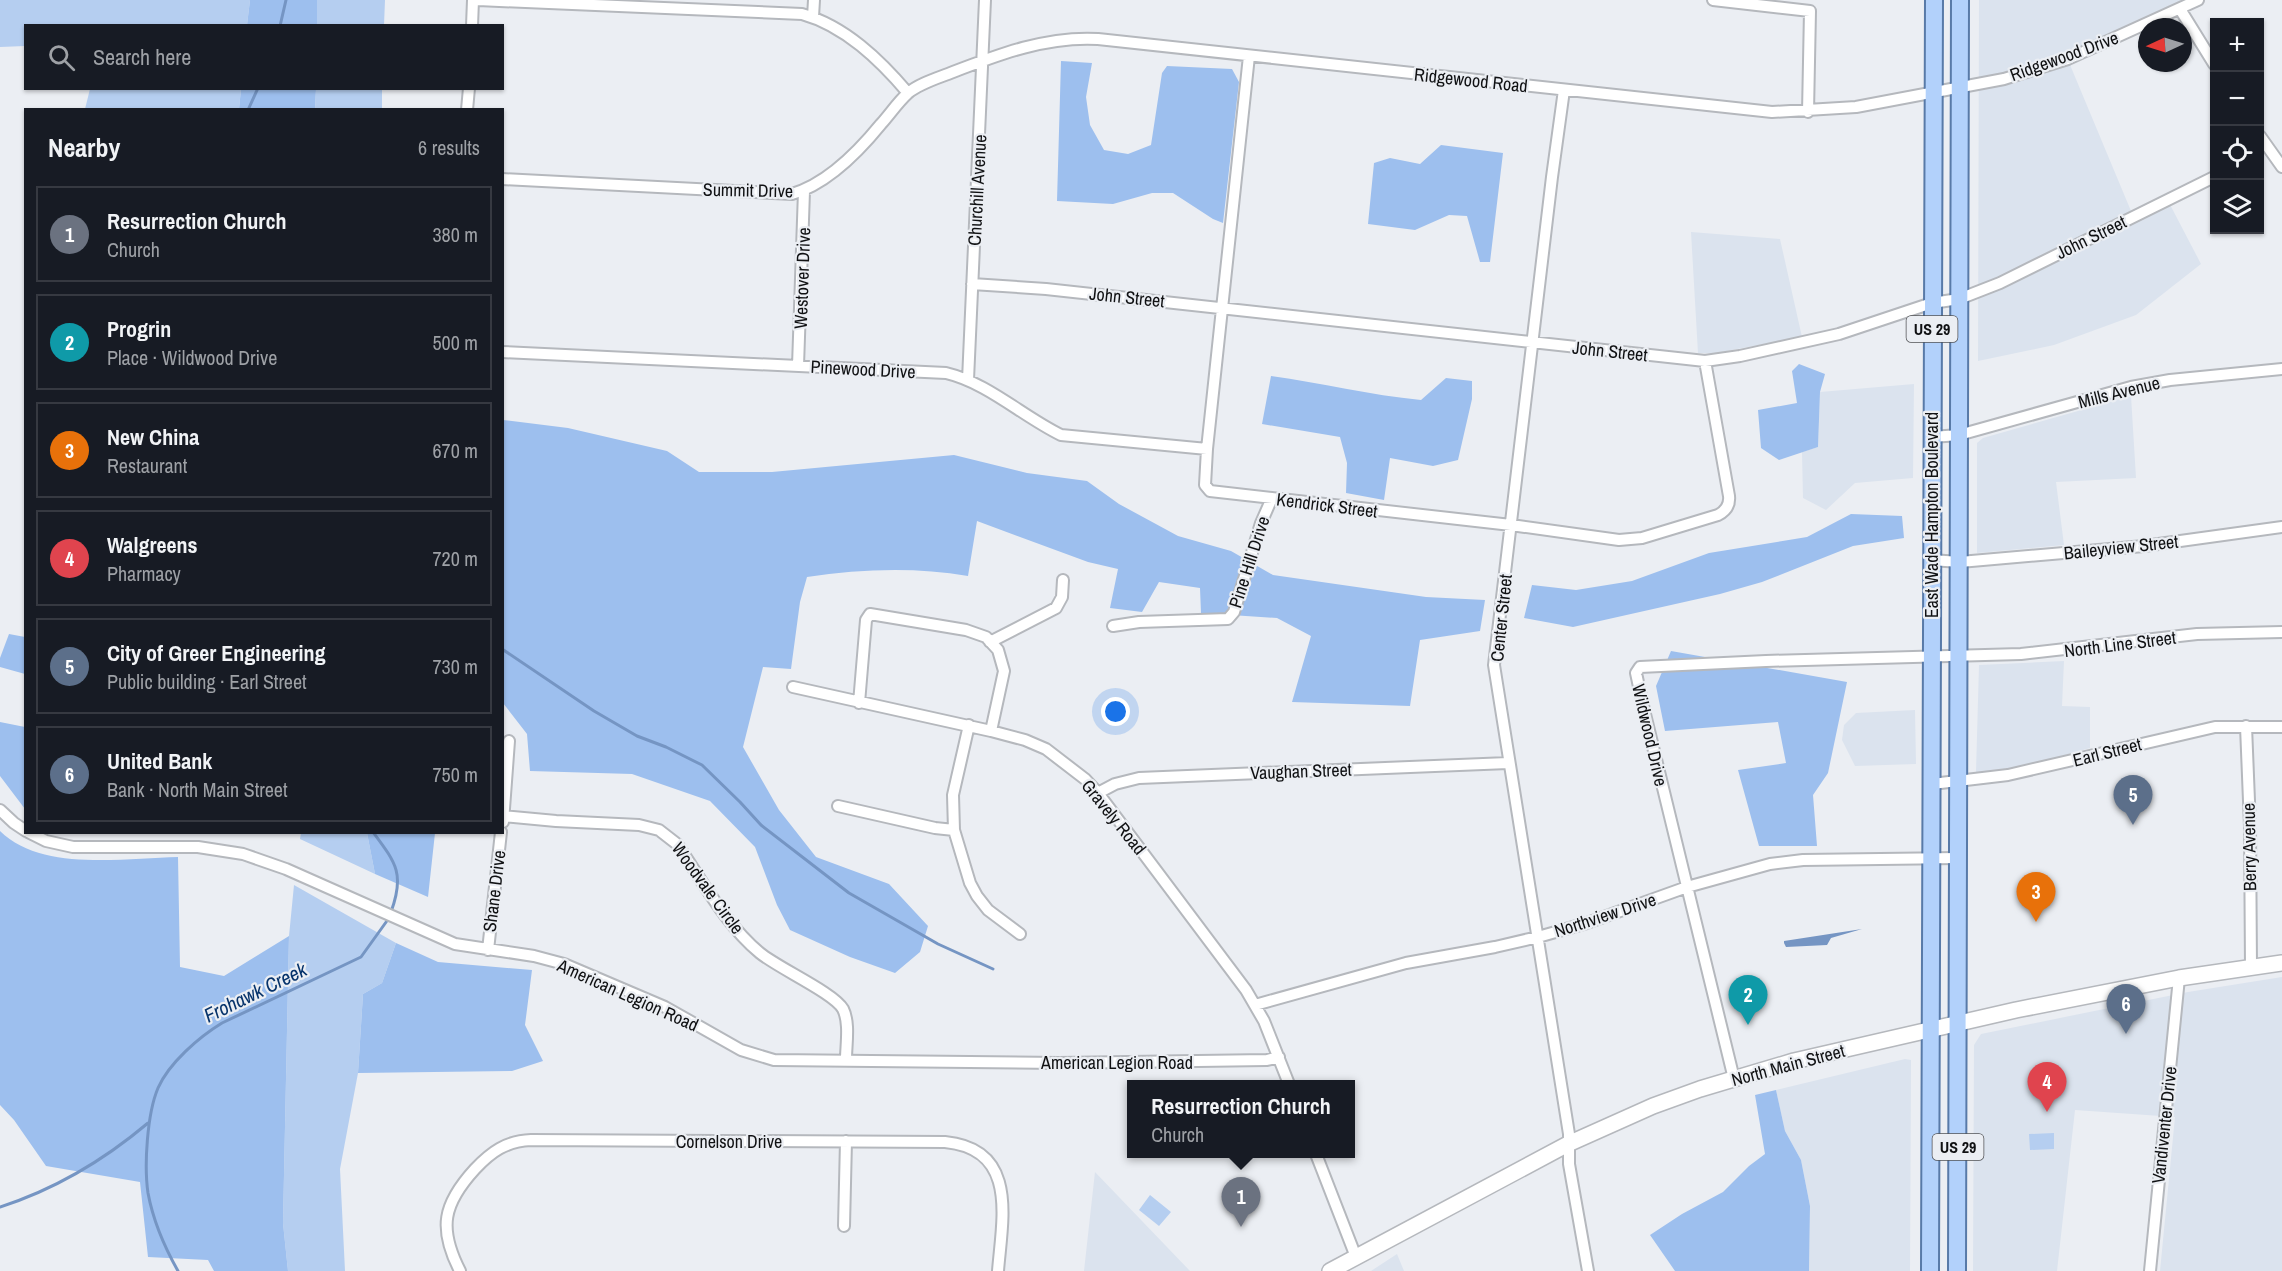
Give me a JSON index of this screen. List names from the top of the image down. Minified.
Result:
{"streets":{"main road":["US 29","East Wade Hampton Boulevard","North Main Street"],"street":["Ridgewood Drive","Ridgewood Road","Summit Drive","Churchill Avenue","John Street","Westover Drive","Pinewood Drive","Mills Avenue","Kendrick Street","Baileyview Street","Pine Hill Drive","Center Street","North Line Street","Wildwood Drive","Earl Street","Vaughan Street","Gravely Road","Berry Avenue","Woodvale Circle","Shane Drive","Northview Drive","American Legion Road","Vandiventer Drive","Cornelson Drive"]},"crossings":[["Ridgewood Drive","Ridgewood Road"],["Ridgewood Drive","East Wade Hampton Boulevard"],["Ridgewood Road","Summit Drive"],["Ridgewood Road","Churchill Avenue"],["Ridgewood Road","Kendrick Street"],["Ridgewood Road","East Wade Hampton Boulevard"],["Ridgewood Road","Center Street"],["Summit Drive","Churchill Avenue"],["Summit Drive","Westover Drive"],["Churchill Avenue","John Street"],["Churchill Avenue","Pinewood Drive"],["John Street","Kendrick Street"],["John Street","East Wade Hampton Boulevard"],["John Street","Center Street"],["Westover Drive","Pinewood Drive"],["US 29","East Wade Hampton Boulevard"],["US 29","North Main Street"],["Pinewood Drive","Kendrick Street"],["Mills Avenue","East Wade Hampton Boulevard"],["Kendrick Street","Pine Hill Drive"],["Kendrick Street","Center Street"],["East Wade Hampton Boulevard","Baileyview Street"],["East Wade Hampton Boulevard","North Line Street"],["East Wade Hampton Boulevard","Wildwood Drive"],["East Wade Hampton Boulevard","Earl Street"],["East Wade Hampton Boulevard","Northview Drive"],["East Wade Hampton Boulevard","North Main Street"],["Center Street","Vaughan Street"],["Center Street","Northview Drive"],["Center Street","North Main Street"],["North Line Street","Wildwood Drive"],["Wildwood Drive","Northview Drive"],["Wildwood Drive","North Main Street"],["Earl Street","Berry Avenue"],["Vaughan Street","Gravely Road"],["Gravely Road","Northview Drive"],["Gravely Road","American Legion Road"],["Berry Avenue","North Main Street"],["Woodvale Circle","American Legion Road"],["Shane Drive","American Legion Road"],["North Main Street","Vandiventer Drive"]],"water":["Frohawk Creek"],"north":"left","page":{"map_buttons":["+","−"],"search":"Search here","heading":["Nearby","6 results"],"list":[{"mark":"1","name":"Resurrection Church","note":"Church","value":"380 m"},{"mark":"2","name":"Progrin","note":"Place · Wildwood Drive","value":"500 m"},{"mark":"3","name":"New China","note":"Restaurant","value":"670 m"},{"mark":"4","name":"Walgreens","note":"Pharmacy","value":"720 m"},{"mark":"5","name":"City of Greer Engineering","note":"Public building · Earl Street","value":"730 m"},{"mark":"6","name":"United Bank","note":"Bank · North Main Street","value":"750 m"}],"pins":["5","3","2","6","4","1"],"popup":["Resurrection Church","Church"]}}
